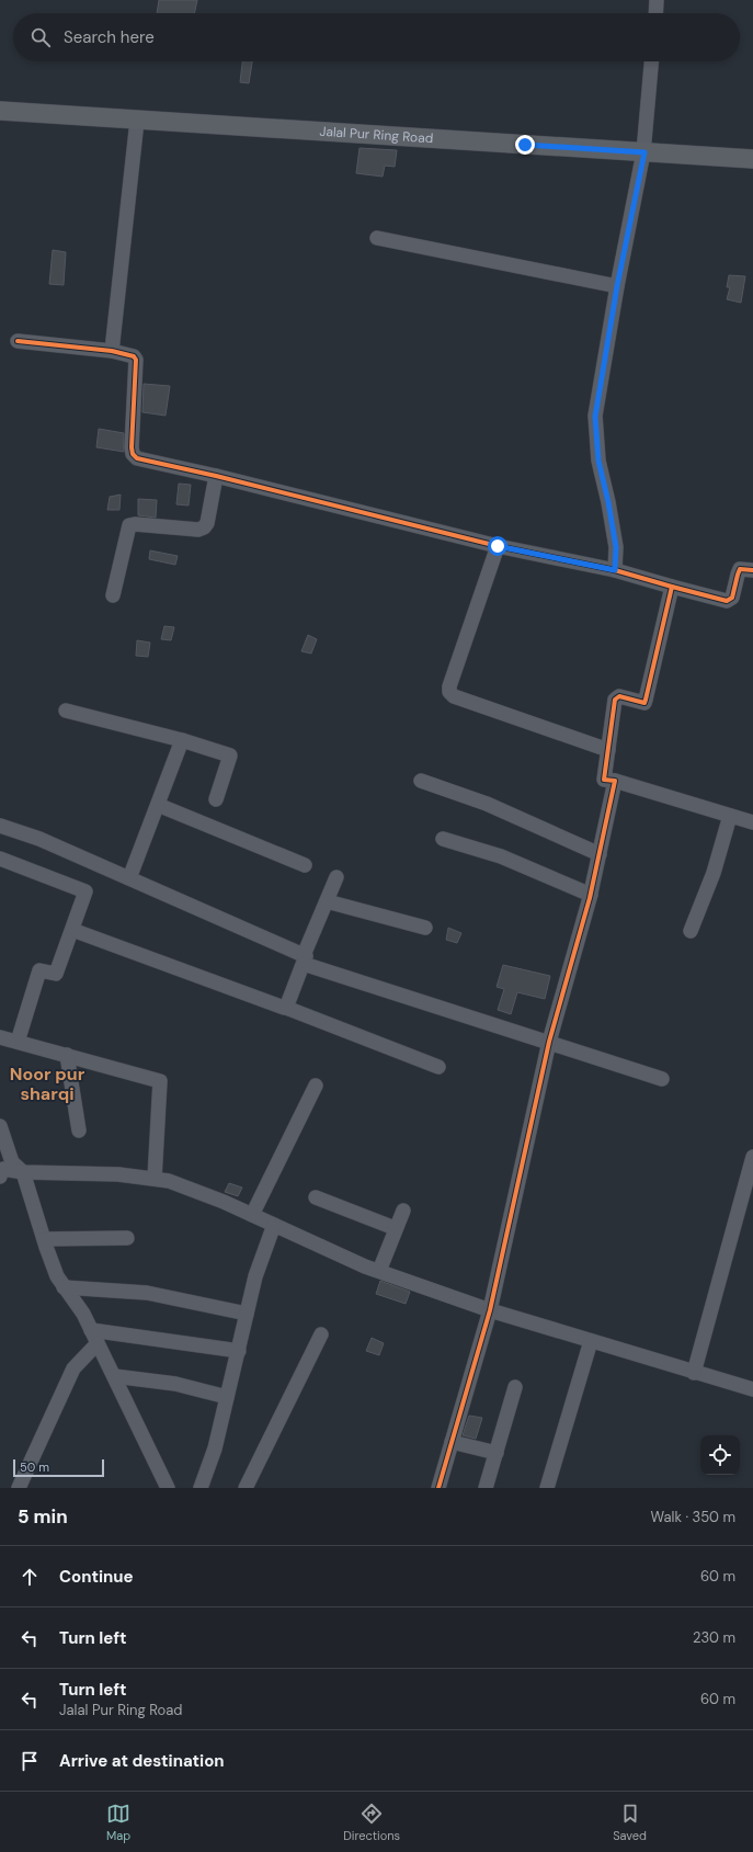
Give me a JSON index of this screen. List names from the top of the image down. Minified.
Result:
{"streets":{"main road":["Jalal Pur Ring Road"]},"districts":["Noor pur sharqi"],"scale_bar":"50 m","page":{"search":"Search here","scale":"50 m","heading":["5 min","Walk · 350 m"],"list":[["Continue","60 m"],["Turn left","230 m"],["Turn left","Jalal Pur Ring Road","60 m"],"Arrive at destination"],"nav":["Map","Directions","Saved"]}}
